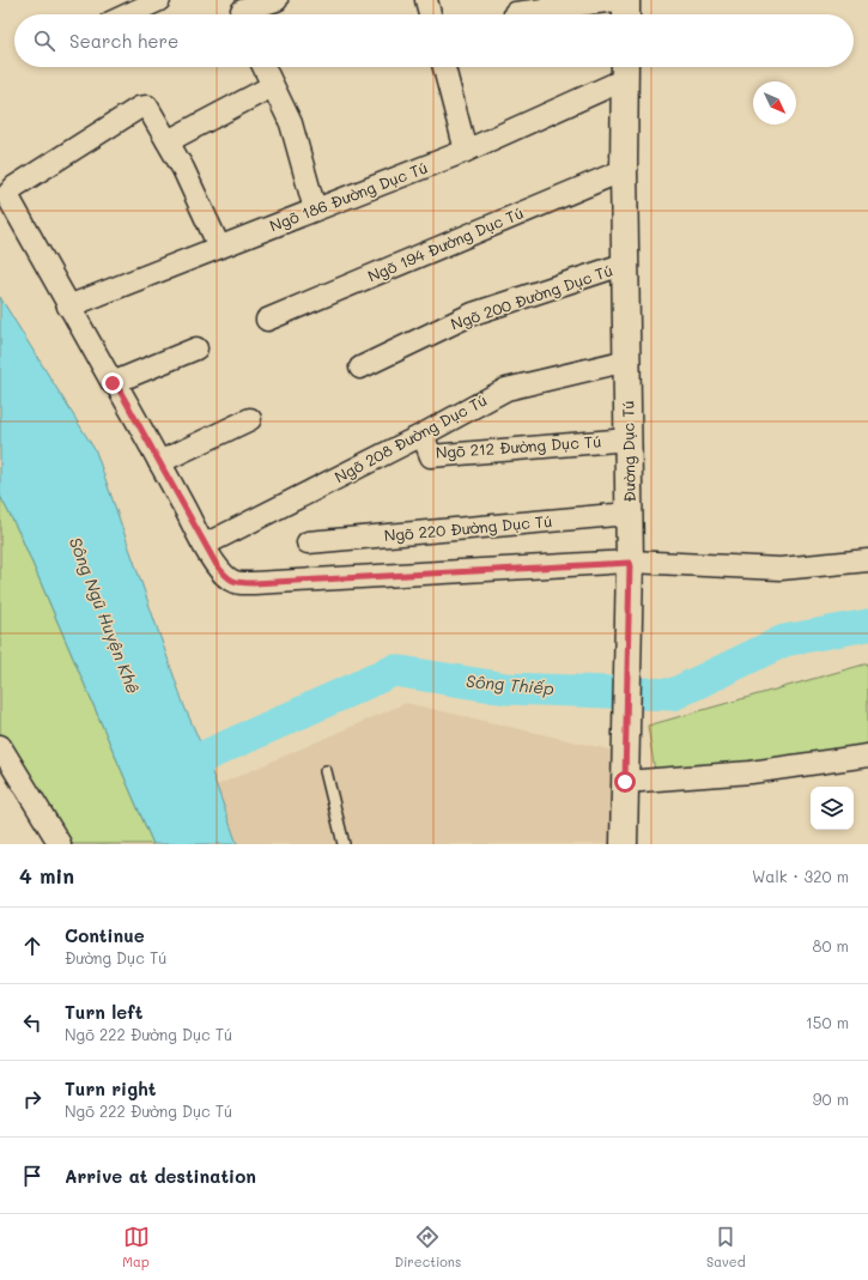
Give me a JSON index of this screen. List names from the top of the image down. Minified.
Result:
{"streets":{"main road":["Đường Dục Tú"],"street":["Ngõ 186 Đường Dục Tú","Ngõ 194 Đường Dục Tú","Ngõ 200 Đường Dục Tú","Ngõ 208 Đường Dục Tú","Ngõ 212 Đường Dục Tú","Ngõ 220 Đường Dục Tú"]},"crossings":[["Ngõ 186 Đường Dục Tú","Đường Dục Tú"],["Ngõ 194 Đường Dục Tú","Đường Dục Tú"],["Ngõ 200 Đường Dục Tú","Đường Dục Tú"],["Ngõ 208 Đường Dục Tú","Ngõ 212 Đường Dục Tú"],["Ngõ 208 Đường Dục Tú","Đường Dục Tú"],["Ngõ 212 Đường Dục Tú","Đường Dục Tú"],["Đường Dục Tú","Ngõ 220 Đường Dục Tú"]],"water":["Sông Ngũ Huyện Khê","Sông Thiếp"],"north":"bottom right","page":{"search":"Search here","heading":["4 min","Walk · 320 m"],"list":[["Continue","Đường Dục Tú","80 m"],["Turn left","Ngõ 222 Đường Dục Tú","150 m"],["Turn right","Ngõ 222 Đường Dục Tú","90 m"],"Arrive at destination"],"nav":["Map","Directions","Saved"]}}
